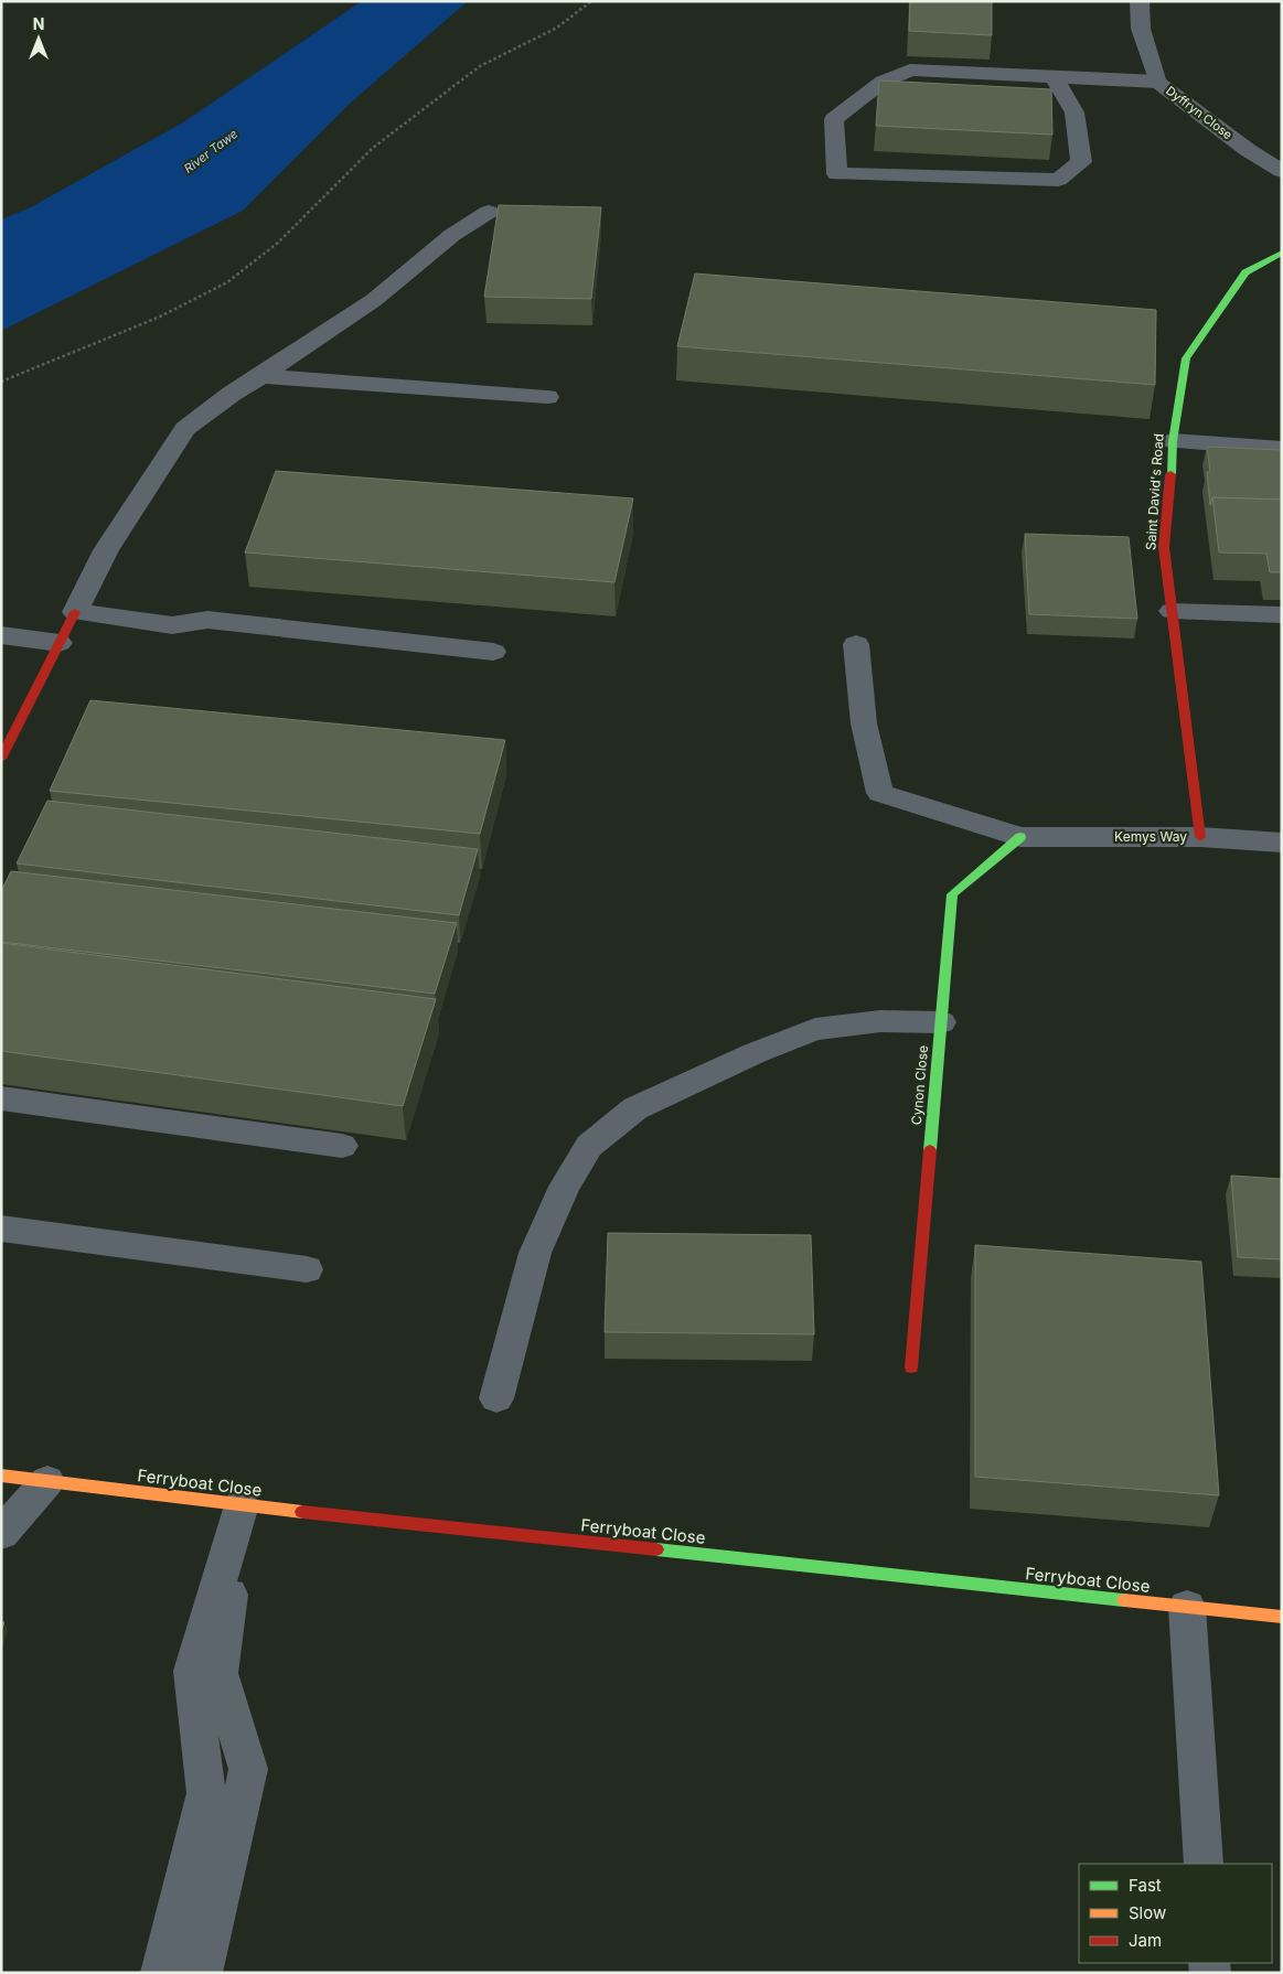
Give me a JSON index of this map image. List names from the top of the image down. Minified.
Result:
{"streets":{"street":["Dyffryn Close","Saint David's Road","Kemys Way","Cynon Close","Ferryboat Close"]},"crossings":[["Saint David's Road","Kemys Way"],["Kemys Way","Cynon Close"]],"water":["River Tawe"],"legend":["Fast","Slow","Jam"],"north":"top"}
